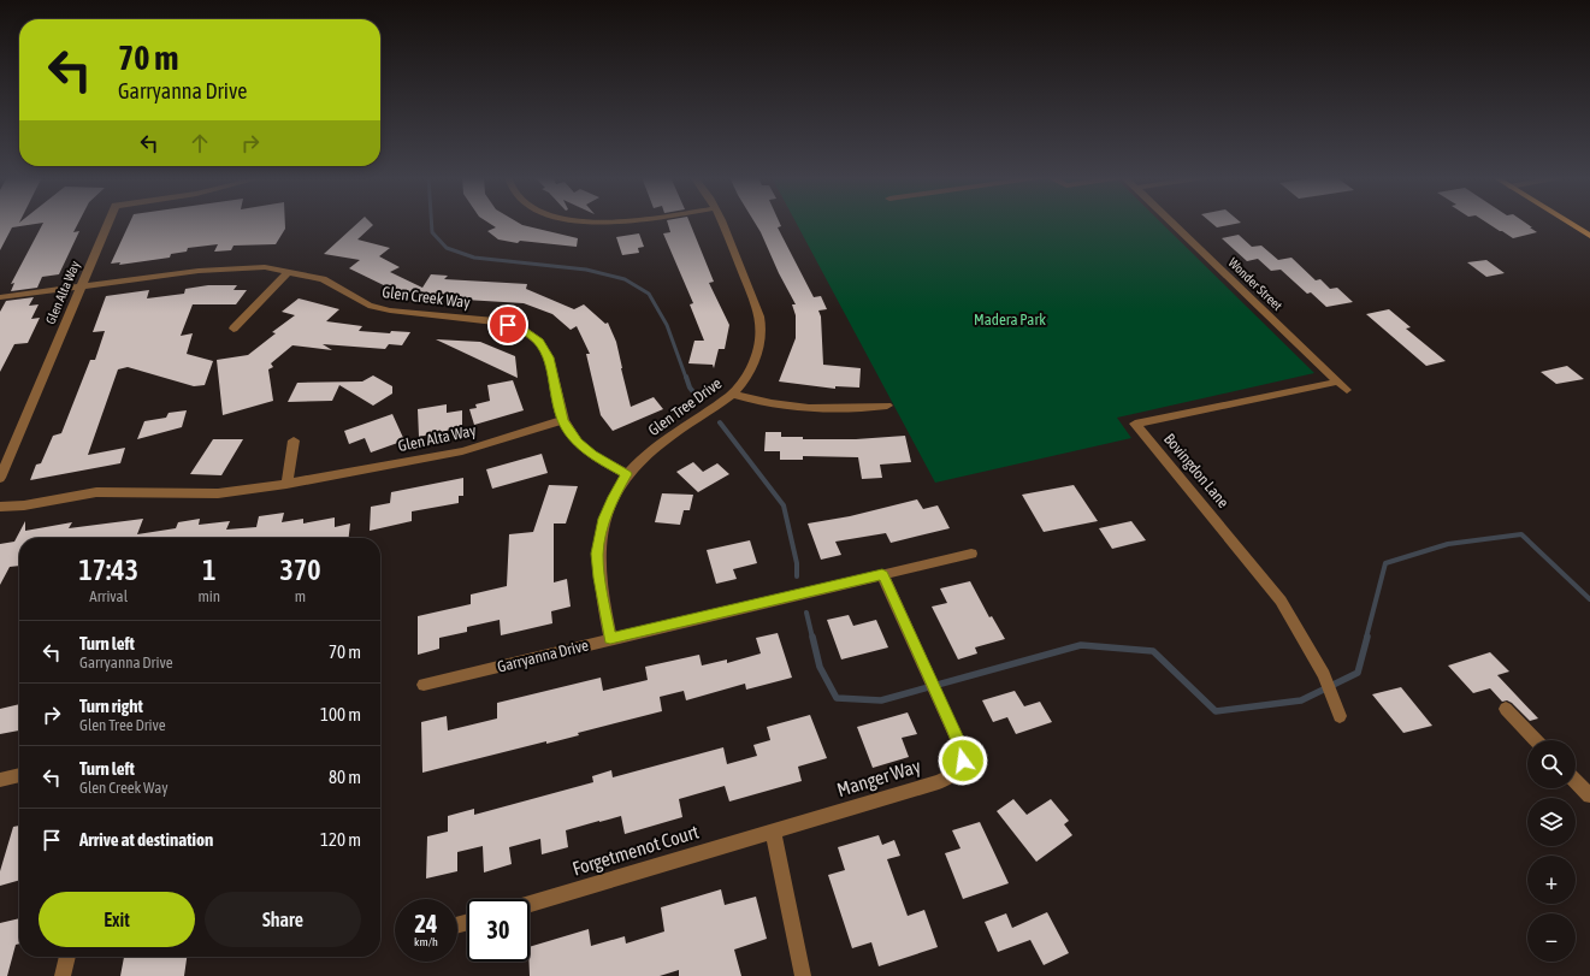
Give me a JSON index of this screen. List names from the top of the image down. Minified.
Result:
{"streets":{"street":["Wonder Street","Glen Alta Way","Glen Creek Way","Glen Tree Drive","Bovingdon Lane","Garryanna Drive","Manger Way","Forgetmenot Court"]},"crossings":[["Wonder Street","Bovingdon Lane"],["Glen Alta Way","Glen Creek Way"],["Glen Creek Way","Glen Tree Drive"],["Glen Tree Drive","Garryanna Drive"],["Garryanna Drive","Manger Way"],["Manger Way","Forgetmenot Court"]],"parks":["Madera Park"],"page":{"turn":["70 m","Garryanna Drive"],"eta":["17:43","Arrival","1","min","370","m"],"list":[{"name":"Turn left","note":"Garryanna Drive","value":"70 m"},{"name":"Turn right","note":"Glen Tree Drive","value":"100 m"},{"name":"Turn left","note":"Glen Creek Way","value":"80 m"},{"name":"Arrive at destination","value":"120 m"}],"map_buttons":["+","−"],"buttons":["Exit","Share"],"speed":"24 km/h","limit":"30"}}
